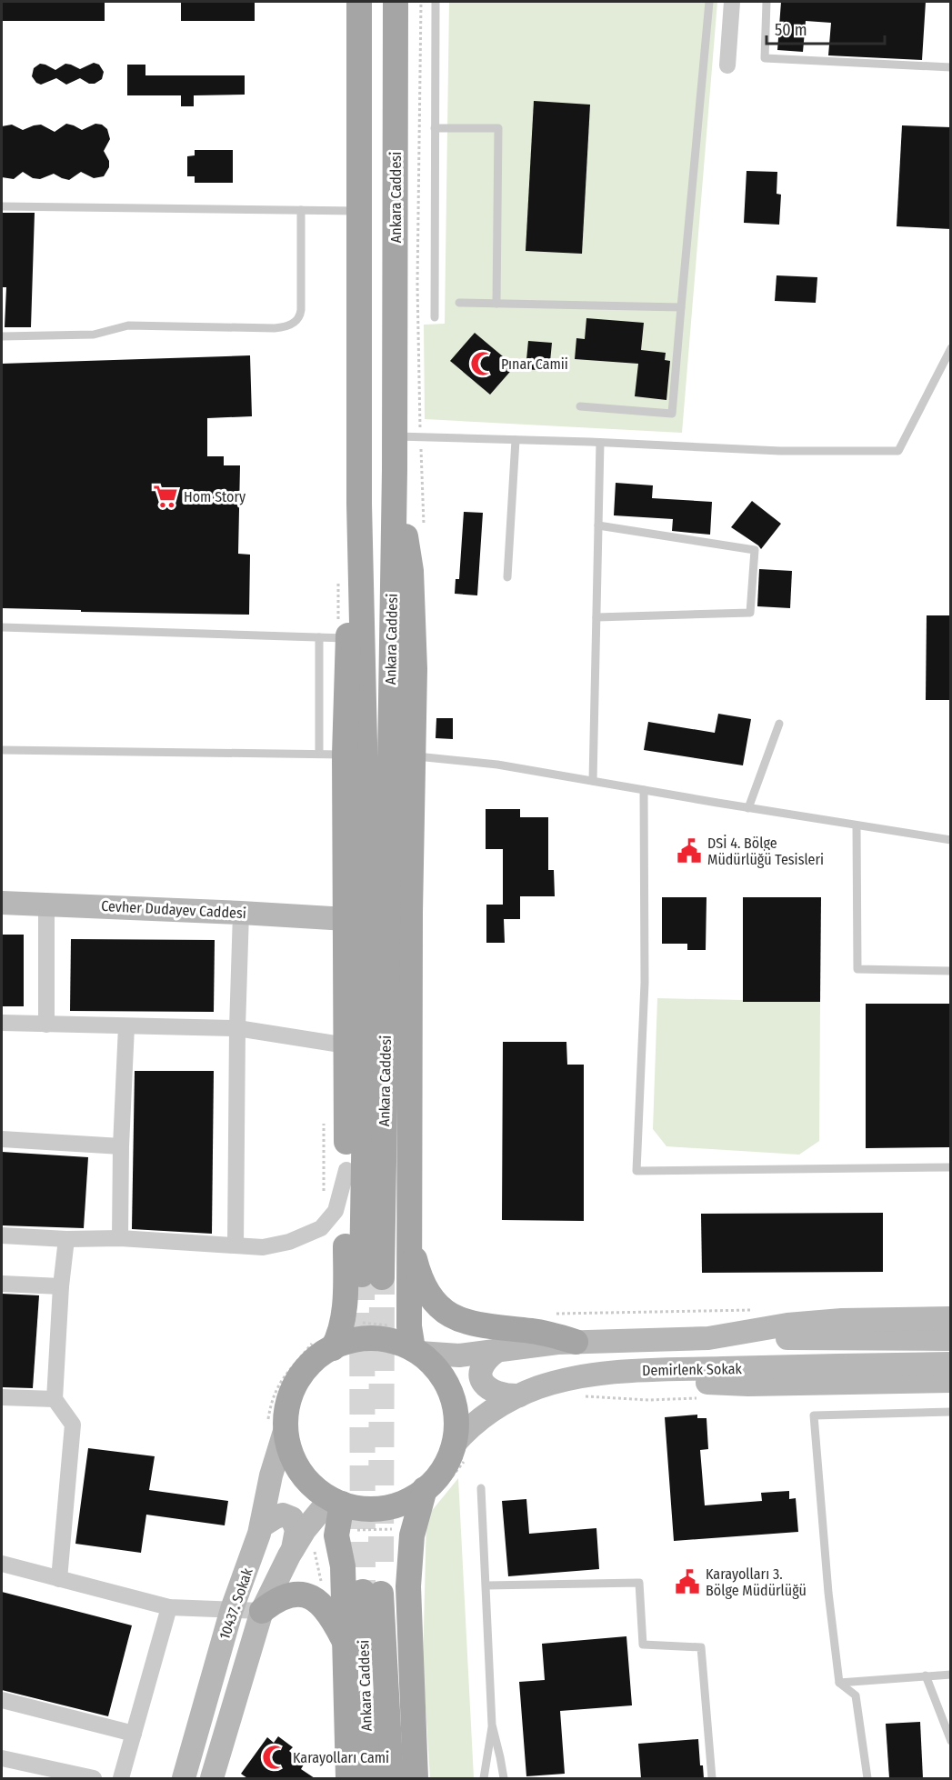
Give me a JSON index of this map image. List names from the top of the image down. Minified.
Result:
{"streets":{"main road":["Ankara Caddesi"],"street":["Cevher Dudayev Caddesi","Demirlenk Sokak","10437. Sokak"]},"crossings":[["Demirlenk Sokak","10437. Sokak"]],"places":{"mosque":["Pınar Camii","Karayolları Cami"],"supermarket":["Hom Story"],"public building":["DSİ 4. Bölge Müdürlüğü Tesisleri","Karayolları 3. Bölge Müdürlüğü"]},"scale_bar":"50 m"}
